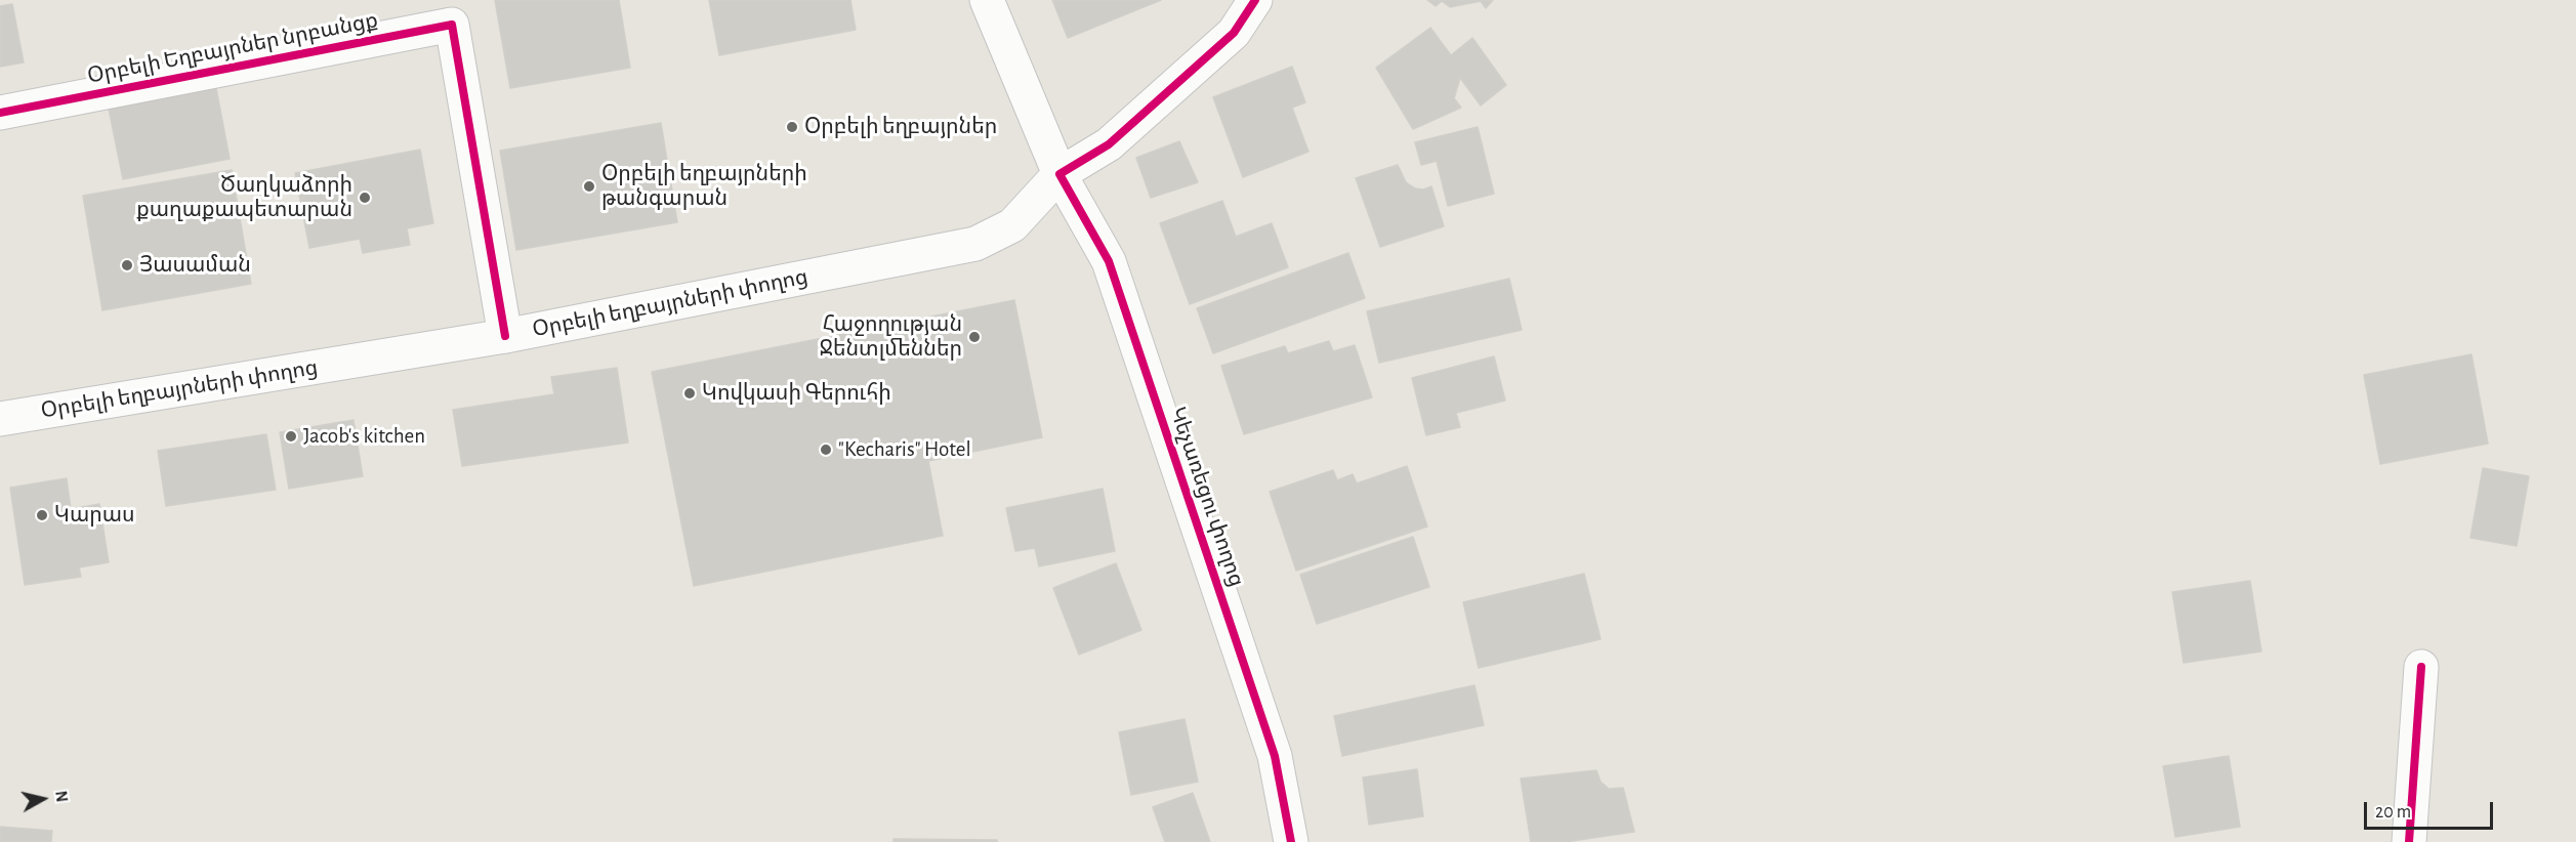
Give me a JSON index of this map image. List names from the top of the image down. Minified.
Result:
{"streets":{"street":["Օրբելի Եղբայրներ նրբանցք","Օրբելի եղբայրների փողոց","Կեչառեցու փողոց"]},"crossings":[["Օրբելի Եղբայրներ նրբանցք","Օրբելի եղբայրների փողոց"],["Օրբելի եղբայրների փողոց","Կեչառեցու փողոց"]],"places":["Օրբելի եղբայրներ","Օրբելի եղբայրների թանգարան","Ծաղկաձորի քաղաքապետարան","Յասաման","Հաջողության Ջենտլմեններ","Կովկասի Գերուհի","Jacob's kitchen","\"Kecharis\" Hotel","Կարաս"],"scale_bar":"20 m","north":"right"}
